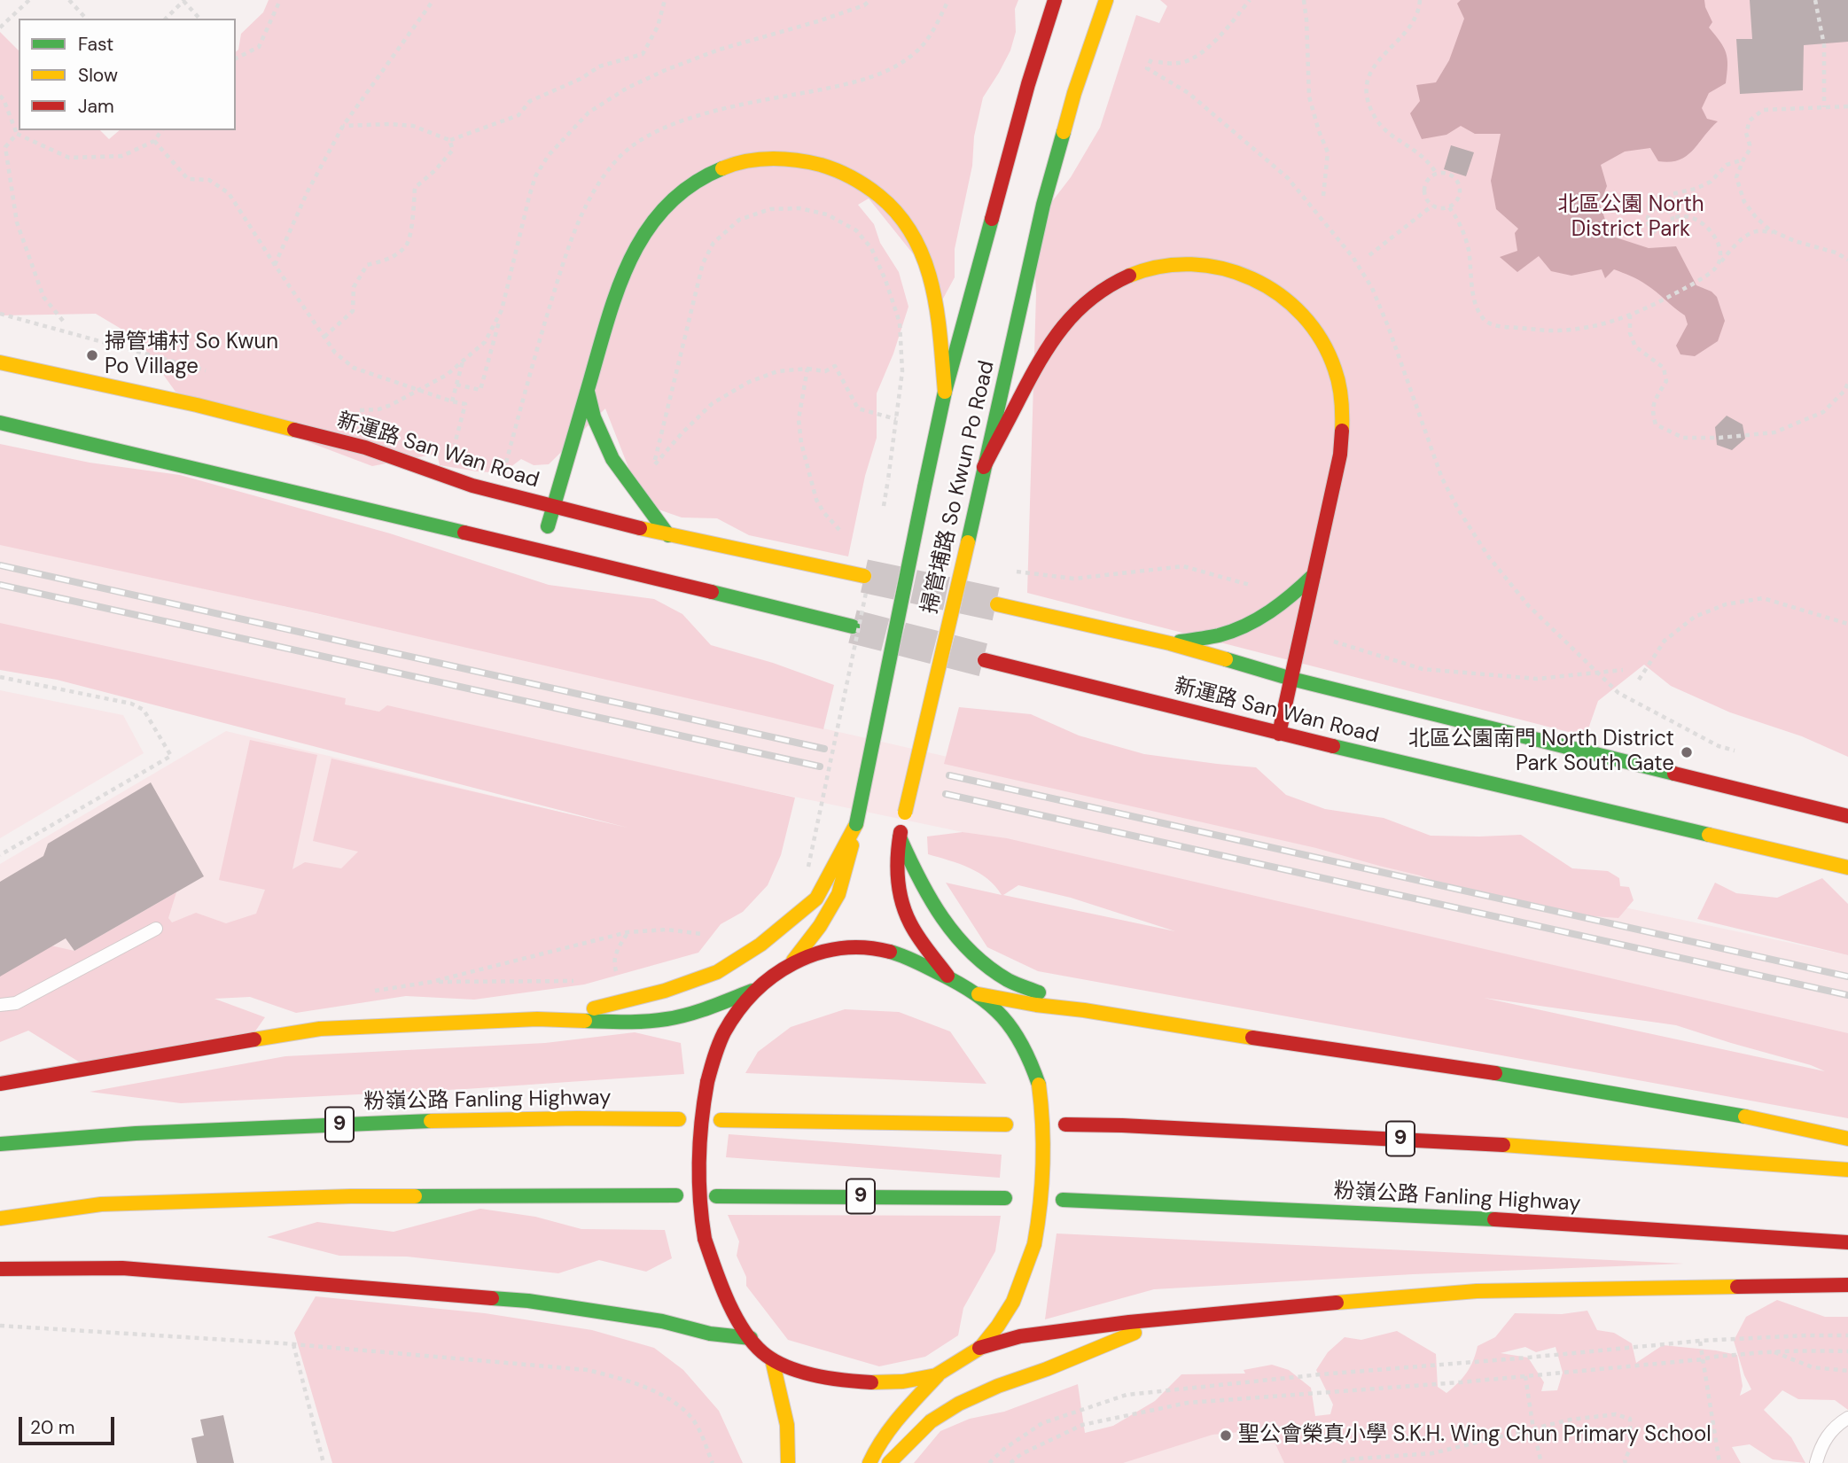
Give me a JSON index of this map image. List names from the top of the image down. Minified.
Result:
{"streets":{"main road":["新運路 San Wan Road","掃管埔路 So Kwun Po Road","粉嶺公路 Fanling Highway","9"]},"parks":["北區公園 North District Park"],"places":["掃管埔村 So Kwun Po Village","北區公園南門 North District Park South Gate","聖公會榮真小學 S.K.H. Wing Chun Primary School"],"legend":["Fast","Slow","Jam"],"scale_bar":"20 m"}
